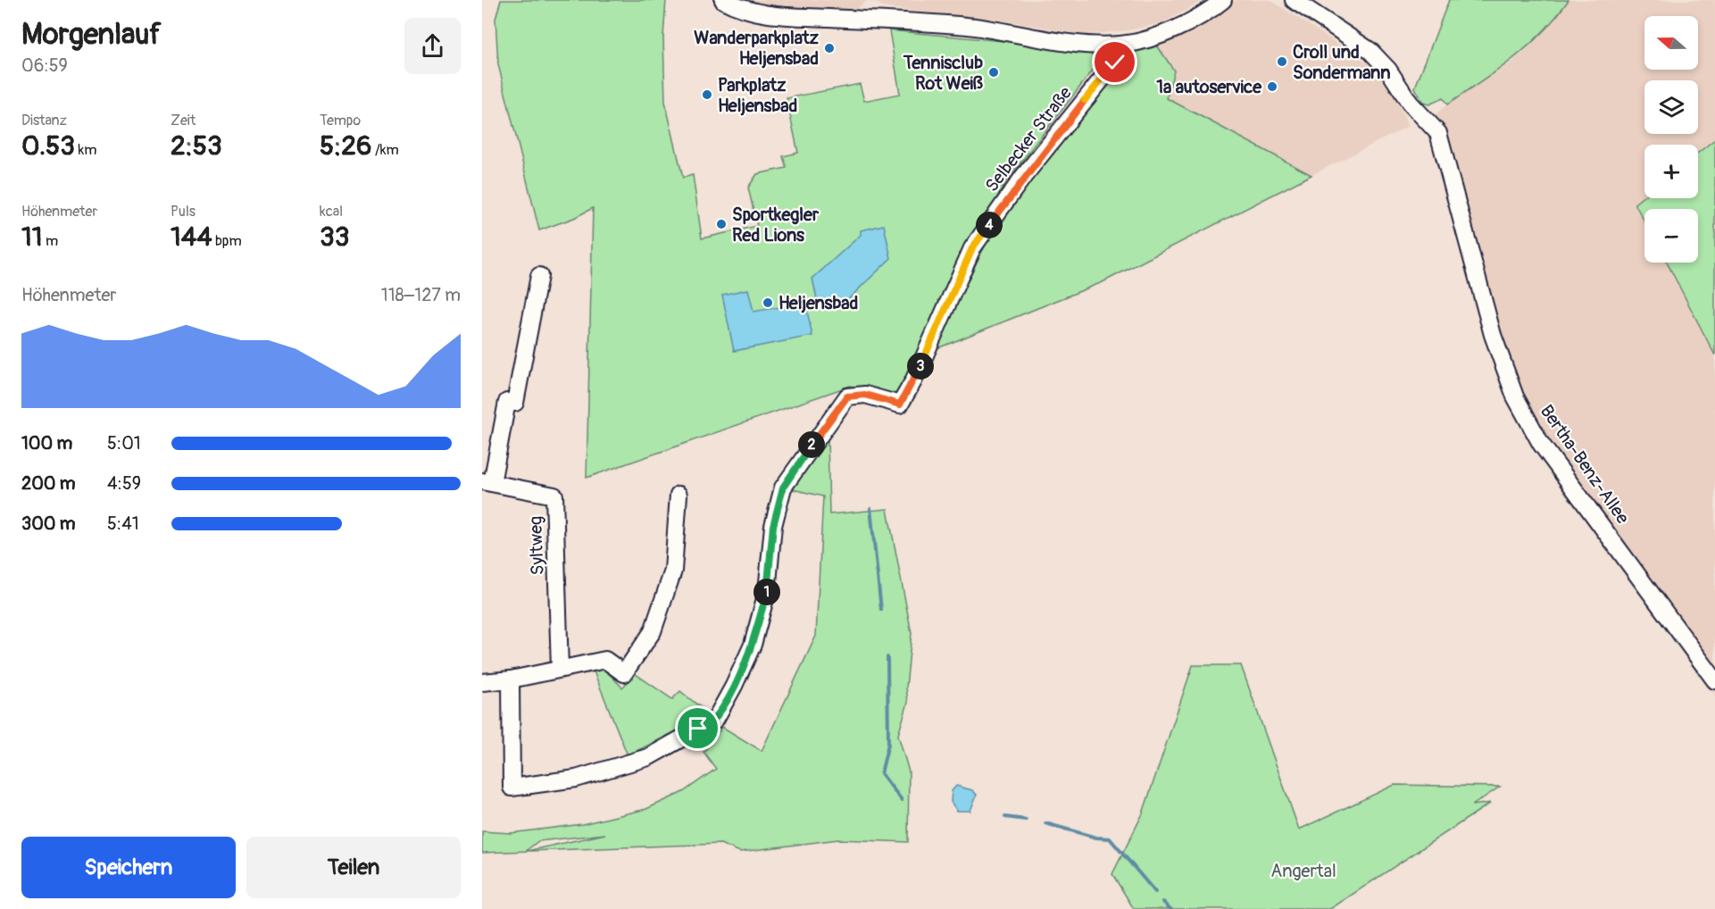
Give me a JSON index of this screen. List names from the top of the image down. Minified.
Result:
{"streets":{"street":["Selbecker Straße","Bertha-Benz-Allee","Syltweg"]},"parks":["Angertal"],"places":["Wanderparkplatz Heljensbad","Croll und Sondermann","Tennisclub Rot Weiß","1a autoservice","Parkplatz Heljensbad","Sportkegler Red Lions","Heljensbad"],"north":"left","page":{"heading":["Morgenlauf","06:59"],"map_buttons":["+","−"],"stats":[["Distanz","0.53 km"],["Zeit","2:53"],["Tempo","5:26 /km"],["Höhenmeter","11 m"],["Puls","144 bpm"],["kcal","33"]],"pins":["4","3","2","1"],"chart":["Höhenmeter","118–127 m"],"list":[{"name":"100 m","note":"5:01"},{"name":"200 m","note":"4:59"},{"name":"300 m","note":"5:41"}],"buttons":["Speichern","Teilen"]}}
